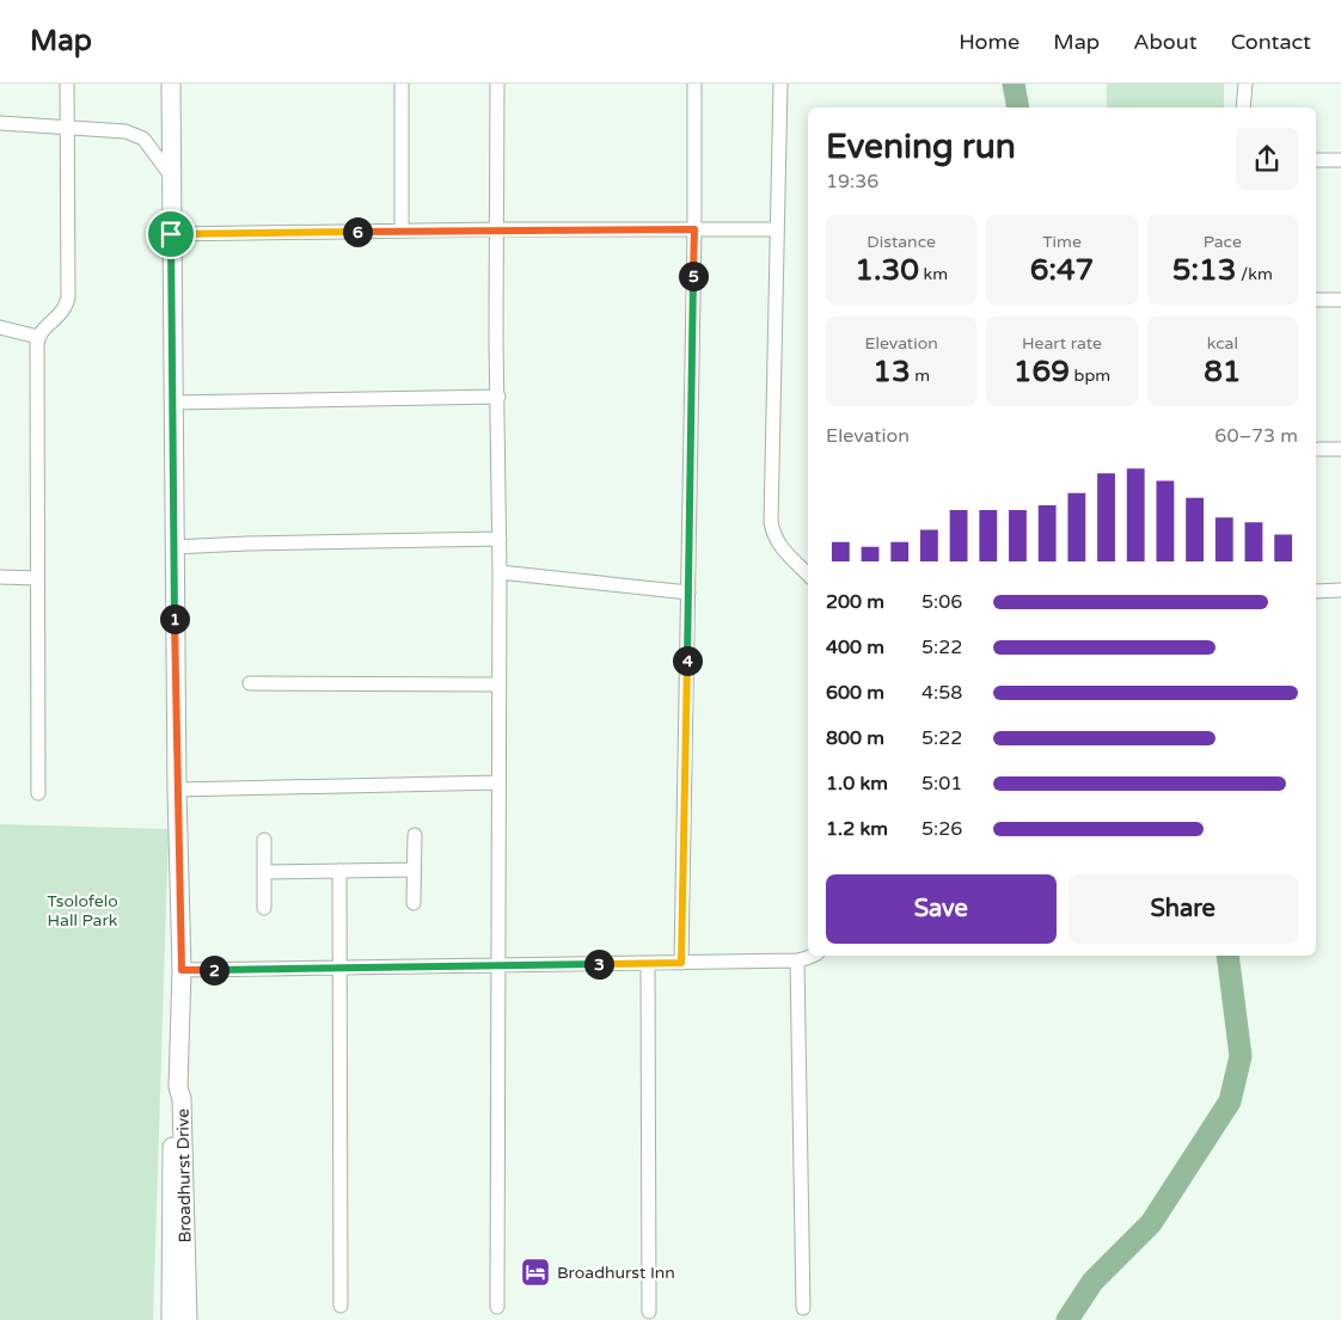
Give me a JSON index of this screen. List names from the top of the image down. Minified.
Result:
{"streets":{"street":["Broadhurst Drive"]},"parks":["Tsolofelo Hall Park"],"places":{"hotel":["Broadhurst Inn"]},"page":{"header":"Map","nav":["Home","Map","About","Contact"],"heading":["Evening run","19:36"],"stats":[["Distance","1.30 km"],["Time","6:47"],["Pace","5:13 /km"],["Elevation","13 m"],["Heart rate","169 bpm"],["kcal","81"]],"pins":["6","5","1","4","3","2"],"chart":["Elevation","60–73 m"],"list":[{"name":"200 m","note":"5:06"},{"name":"400 m","note":"5:22"},{"name":"600 m","note":"4:58"},{"name":"800 m","note":"5:22"},{"name":"1.0 km","note":"5:01"},{"name":"1.2 km","note":"5:26"}],"buttons":["Save","Share"]}}
